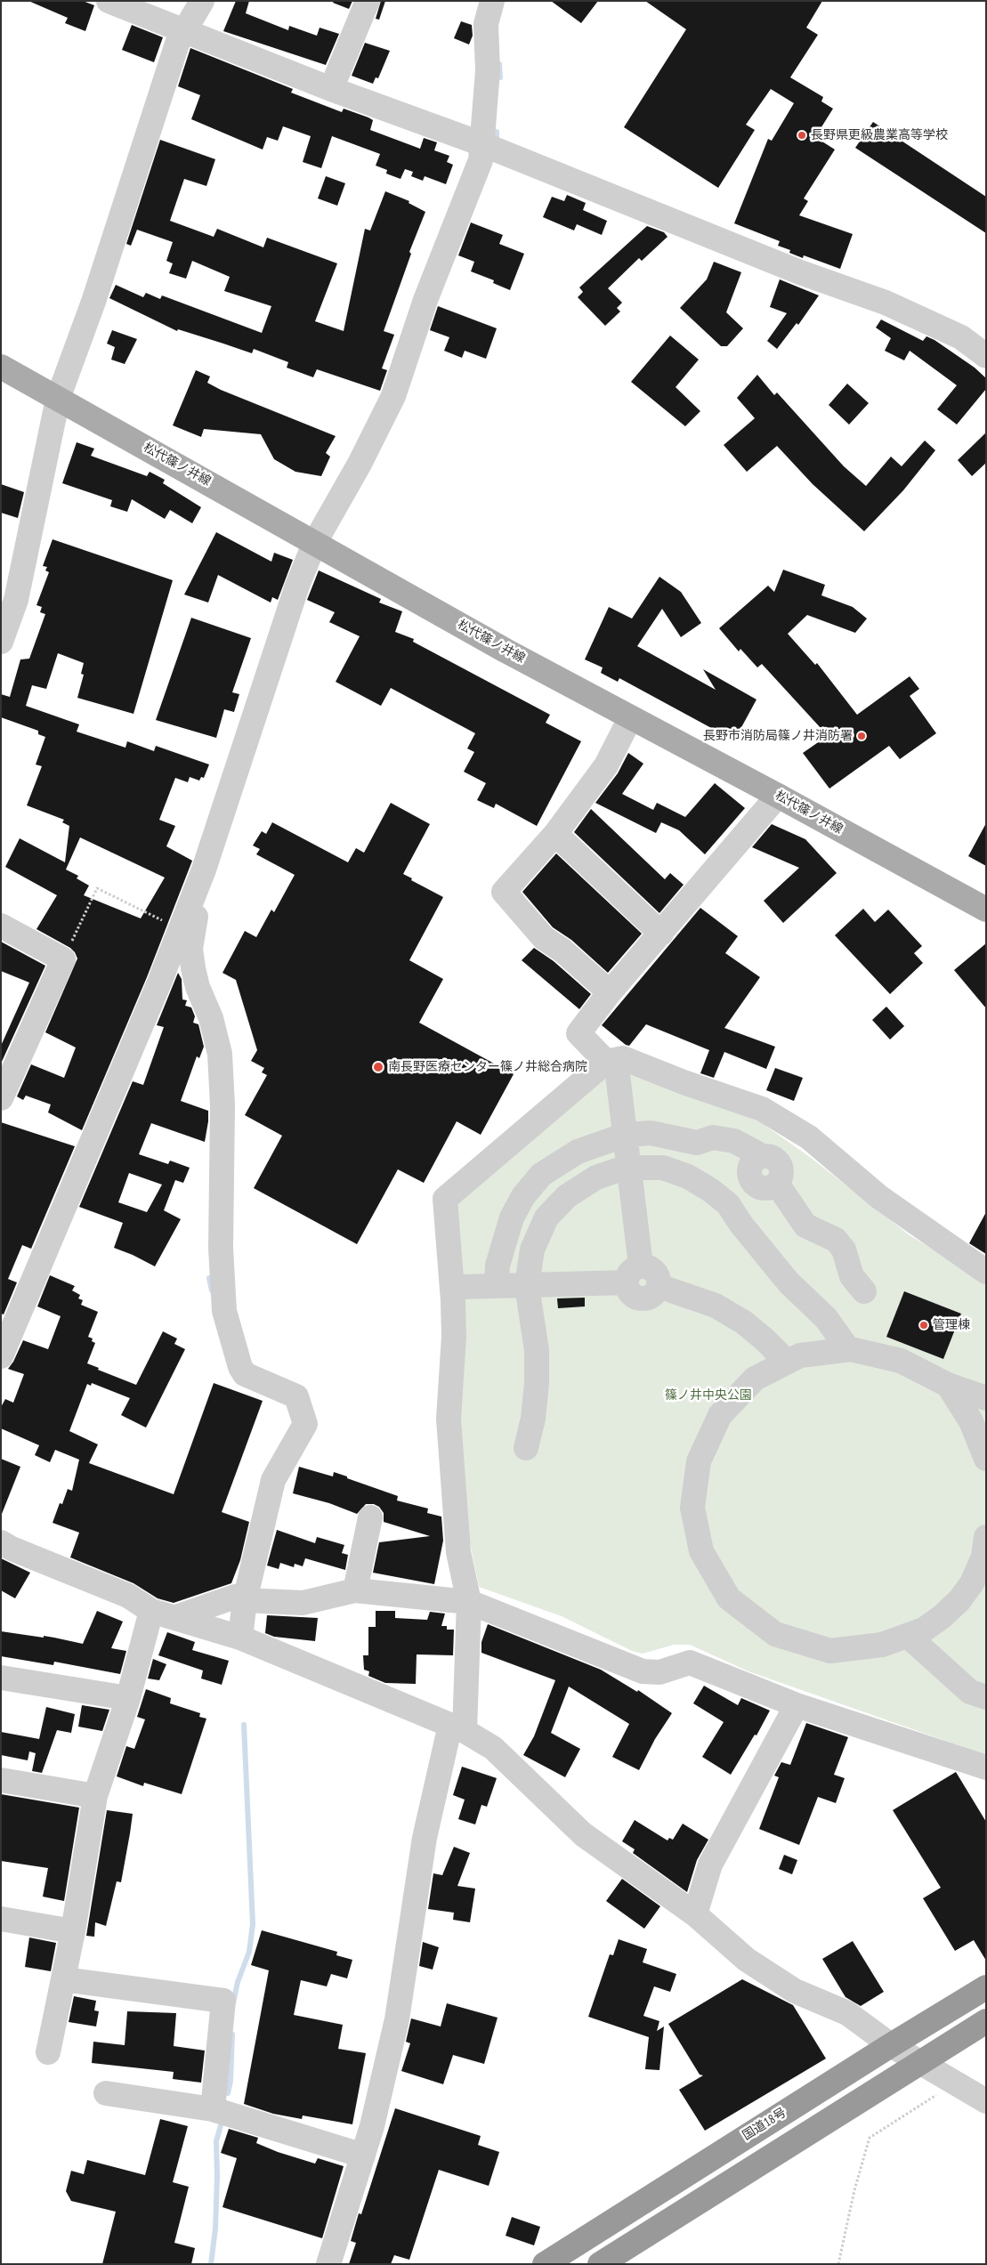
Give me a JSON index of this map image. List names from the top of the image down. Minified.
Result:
{"streets":{"highway":["国道18号"],"main road":["松代篠ノ井線"]},"parks":["篠ノ井中央公園"],"places":["長野県更級農業高等学校","長野市消防局篠ノ井消防署","南長野医療センター篠ノ井総合病院","管理棟"]}
